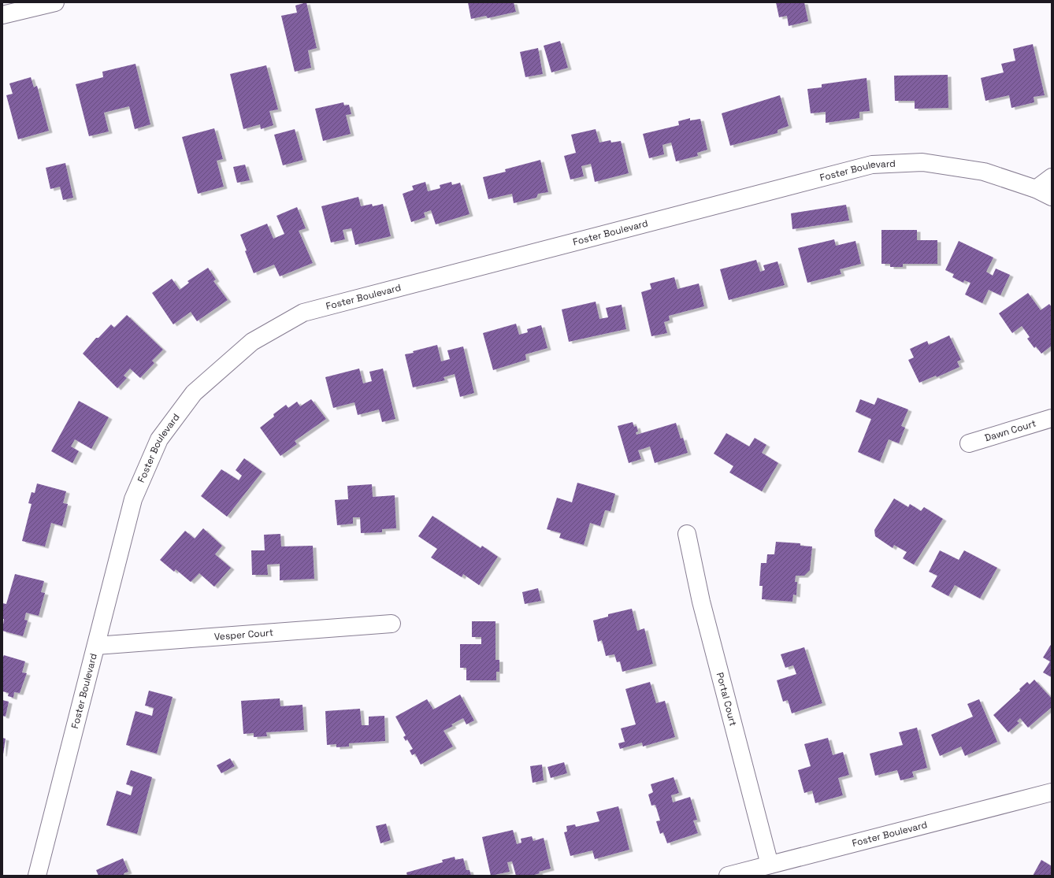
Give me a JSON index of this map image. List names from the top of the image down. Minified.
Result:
{"streets":{"street":["Foster Boulevard","Dawn Court","Vesper Court","Portal Court"]},"crossings":[["Foster Boulevard","Vesper Court"],["Foster Boulevard","Portal Court"]]}
